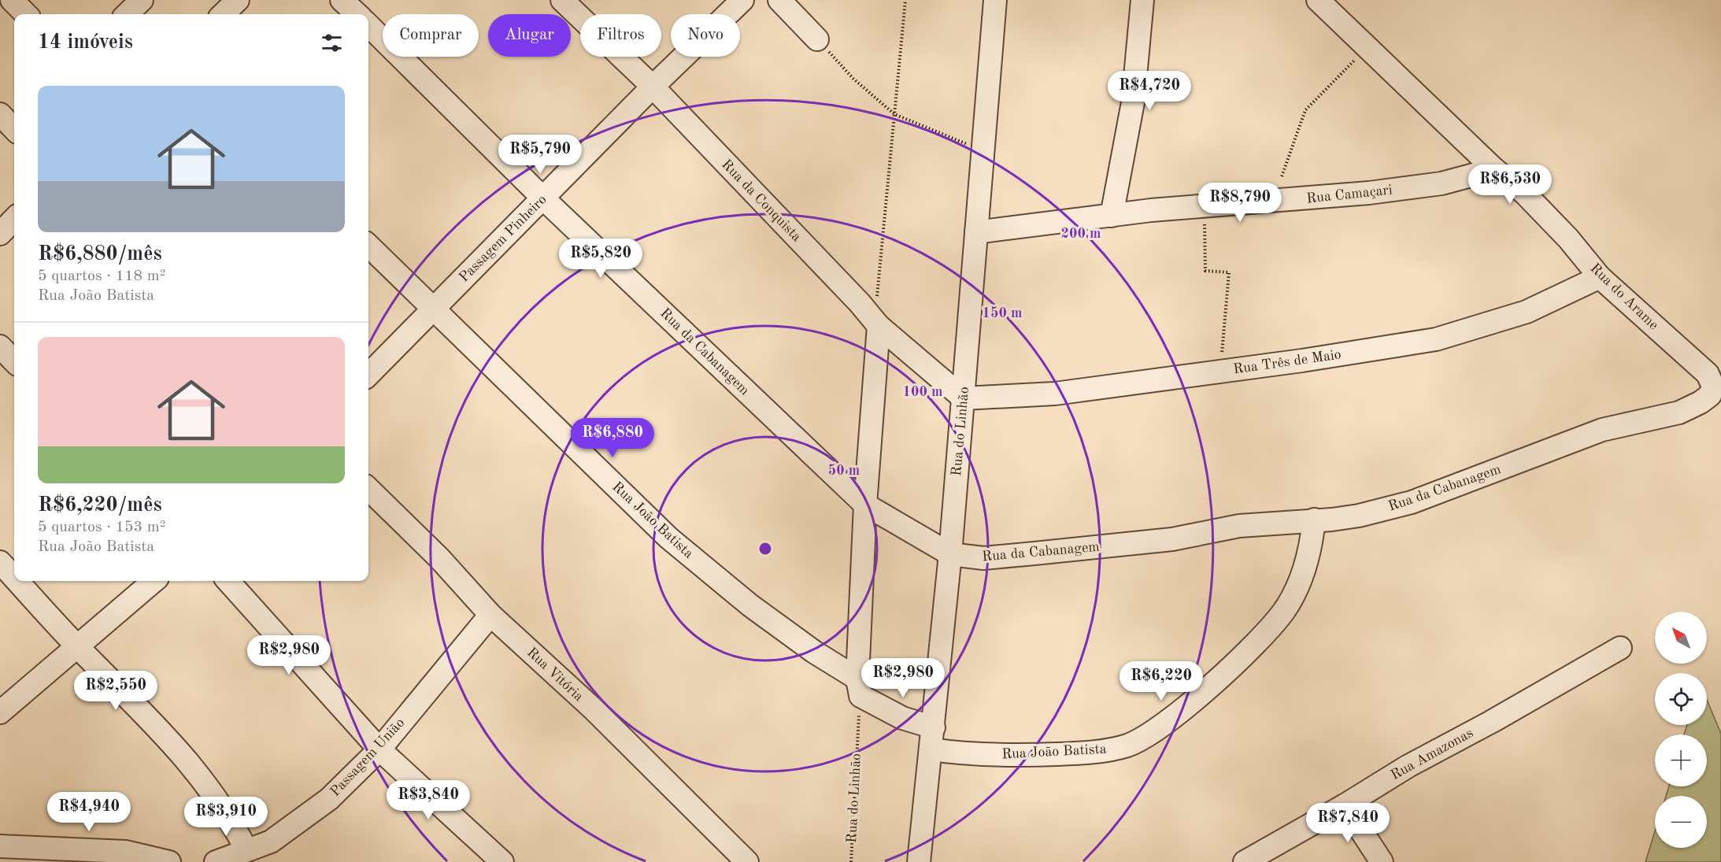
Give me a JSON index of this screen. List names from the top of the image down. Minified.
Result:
{"streets":{"street":["Rua Camaçari","Rua da Conquista","Passagem Pinheiro","Rua do Arame","Rua da Cabanagem","Rua Três de Maio","Rua do Linhão","Rua João Batista","Rua Vitória","Rua Amazonas","Passagem União"]},"crossings":[["Rua Camaçari","Rua do Arame"],["Rua Camaçari","Rua do Linhão"],["Rua da Conquista","Passagem Pinheiro"],["Rua da Conquista","Rua Três de Maio"],["Rua da Conquista","Rua do Linhão"],["Passagem Pinheiro","Rua da Cabanagem"],["Passagem Pinheiro","Rua João Batista"],["Rua do Arame","Rua da Cabanagem"],["Rua do Arame","Rua Três de Maio"],["Rua da Cabanagem","Rua do Linhão"],["Rua da Cabanagem","Rua João Batista"],["Rua Três de Maio","Rua do Linhão"],["Rua do Linhão","Rua João Batista"],["Rua Vitória","Passagem União"]],"north":"top left","page":{"chip":["Comprar","Alugar","Filtros","Novo"],"heading":"14 imóveis","price":["R$4,720","R$5,790","R$6,530","R$8,790","R$5,820","R$6,880","R$2,980","R$2,980","R$6,220","R$2,550","R$3,840","R$4,940","R$3,910","R$7,840"],"list":[{"name":"R$6,880/mês","note":"5 quartos · 118 m² · Rua João Batista"},{"name":"R$6,220/mês","note":"5 quartos · 153 m² · Rua João Batista"}],"map_buttons":["+","−"]},"rings":["200 m","150 m","100 m","50 m"]}
